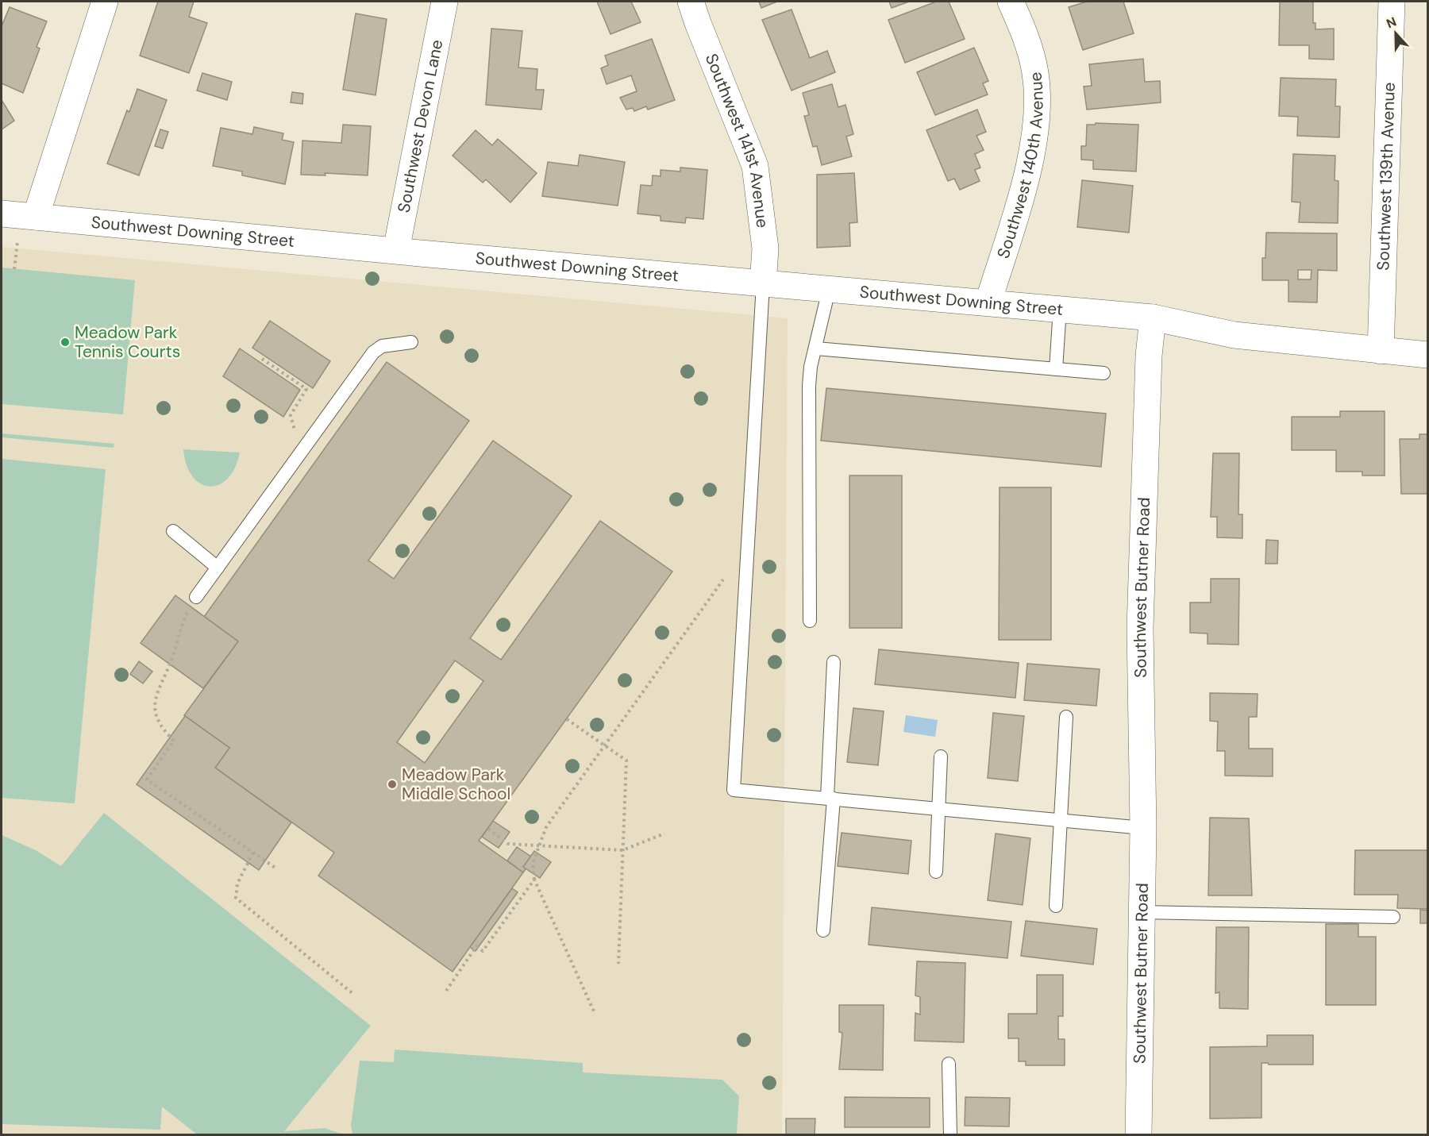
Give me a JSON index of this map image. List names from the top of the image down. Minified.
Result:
{"streets":{"street":["Southwest Devon Lane","Southwest 141st Avenue","Southwest 140th Avenue","Southwest 139th Avenue","Southwest Downing Street","Southwest Butner Road"]},"crossings":[["Southwest Devon Lane","Southwest Downing Street"],["Southwest 141st Avenue","Southwest Downing Street"],["Southwest 140th Avenue","Southwest Downing Street"],["Southwest Downing Street","Southwest Butner Road"]],"places":["Meadow Park Tennis Courts","Meadow Park Middle School"],"north":"top"}
